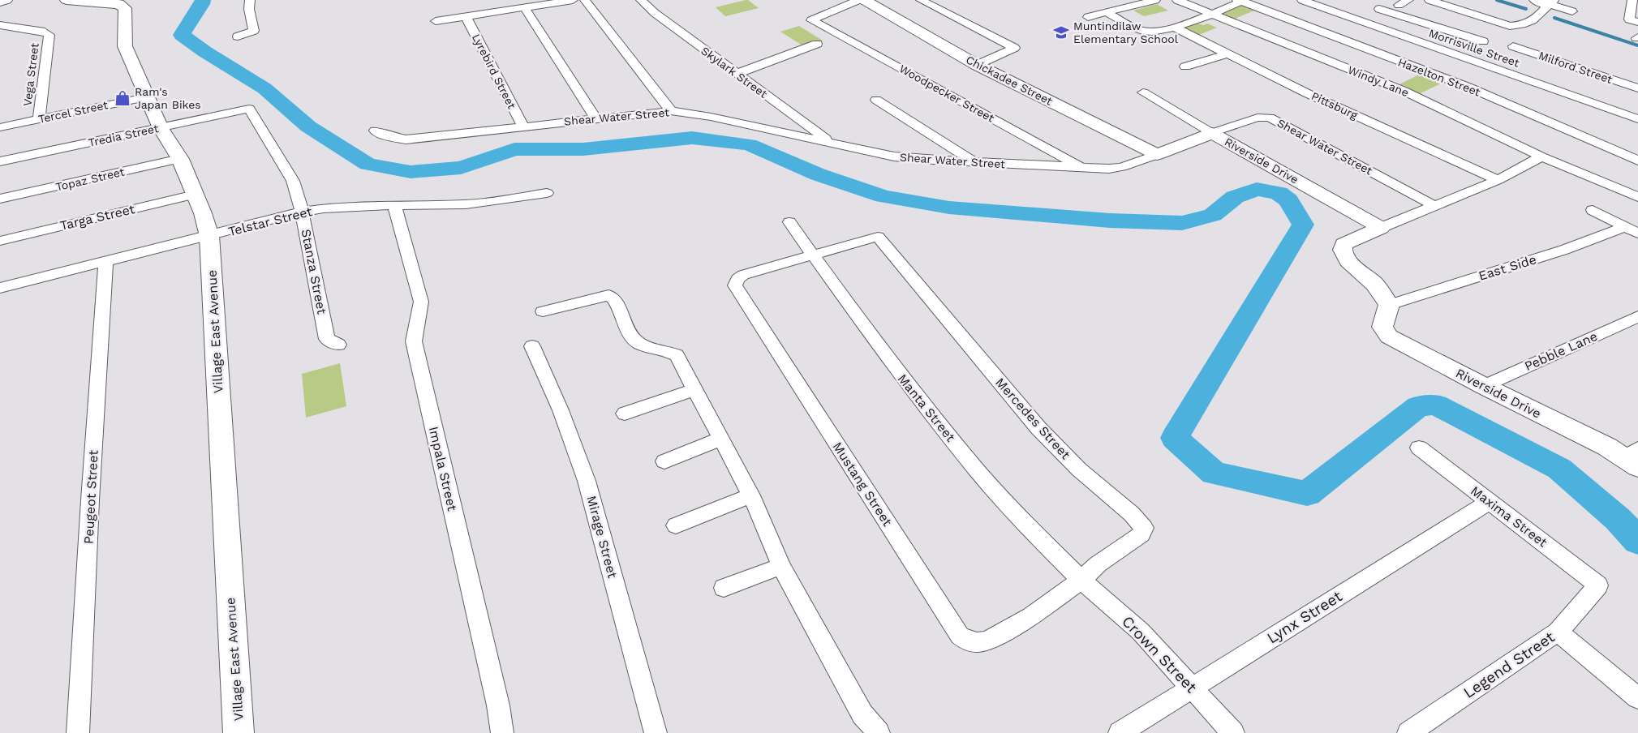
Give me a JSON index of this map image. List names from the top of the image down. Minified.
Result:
{"streets":{"street":["Morrisville Street","Milford Street","Lyrebird Street","Skylark Street","Vega Street","Hazelton Street","Chickadee Street","Windy Lane","Woodpecker Street","Pittsburg","Tercel Street","Shear Water Street","Tredia Street","Riverside Drive","Topaz Street","Targa Street","Telstar Street","East Side","Stanza Street","Village East Avenue","Pebble Lane","Manta Street","Mercedes Street","Impala Street","Mustang Street","Peugeot Street","Maxima Street","Mirage Street","Lynx Street","Crown Street","Legend Street"]},"crossings":[["Lyrebird Street","Shear Water Street"],["Skylark Street","Shear Water Street"],["Vega Street","Tercel Street"],["Chickadee Street","Shear Water Street"],["Woodpecker Street","Shear Water Street"],["Tercel Street","Village East Avenue"],["Shear Water Street","Riverside Drive"],["Tredia Street","Stanza Street"],["Tredia Street","Village East Avenue"],["Riverside Drive","East Side"],["Riverside Drive","Pebble Lane"],["Topaz Street","Village East Avenue"],["Targa Street","Village East Avenue"],["Telstar Street","Stanza Street"],["Telstar Street","Village East Avenue"],["Telstar Street","Impala Street"],["Telstar Street","Peugeot Street"],["Manta Street","Mercedes Street"],["Manta Street","Mustang Street"],["Manta Street","Crown Street"],["Mercedes Street","Mustang Street"],["Mercedes Street","Crown Street"],["Mustang Street","Crown Street"],["Maxima Street","Lynx Street"],["Maxima Street","Legend Street"],["Lynx Street","Crown Street"]],"places":{"school or university":["Muntindilaw Elementary School"],"shop":["Ram's Japan Bikes"]}}
